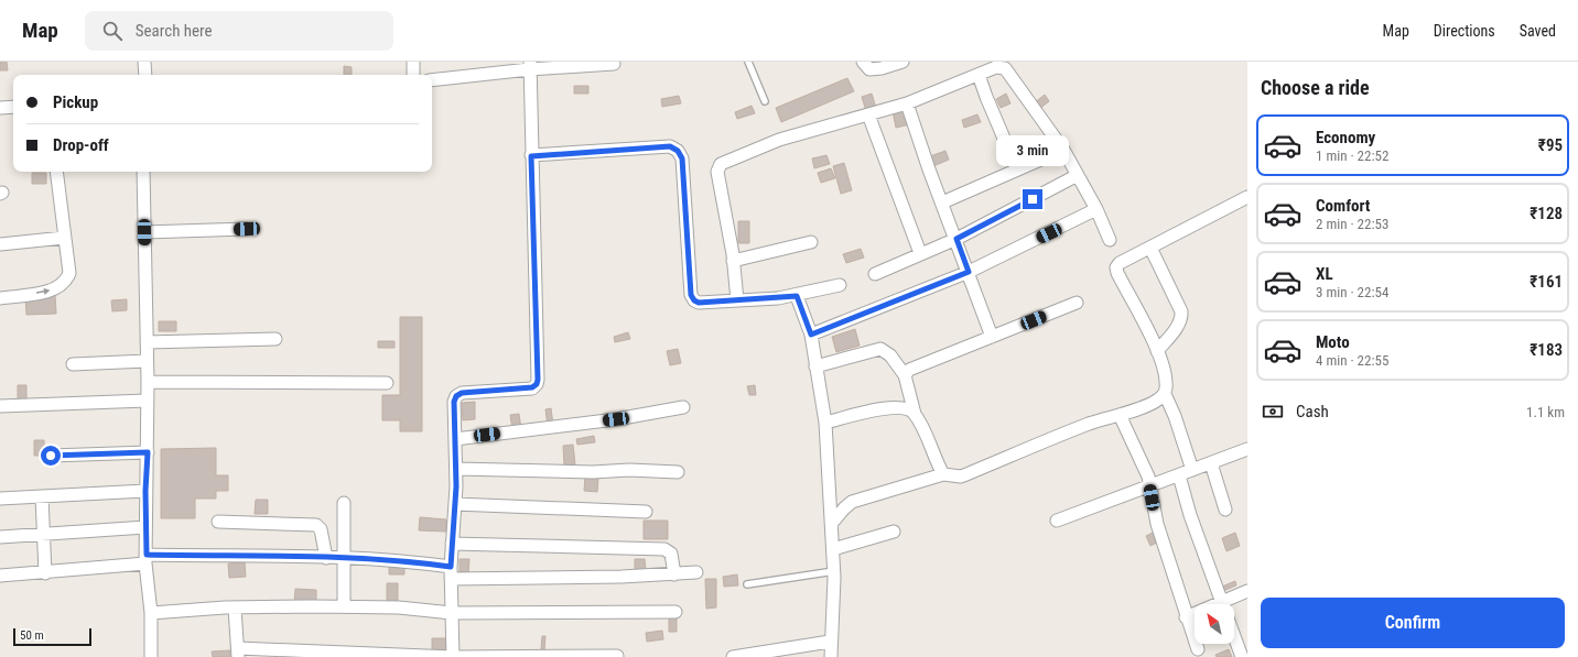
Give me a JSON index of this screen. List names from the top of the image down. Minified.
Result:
{"scale_bar":"50 m","north":"top left","page":{"header":"Map","search":"Search here","nav":["Map","Directions","Saved"],"heading":"Choose a ride","banner":["Pickup","Drop-off"],"list":[{"name":"Economy","note":"1 min · 22:52","value":"₹95"},{"name":"Comfort","note":"2 min · 22:53","value":"₹128"},{"name":"XL","note":"3 min · 22:54","value":"₹161"},{"name":"Moto","note":"4 min · 22:55","value":"₹183"}],"bubble":"3 min","pay":["Cash","1.1 km"],"buttons":"Confirm","scale":"50 m"}}
